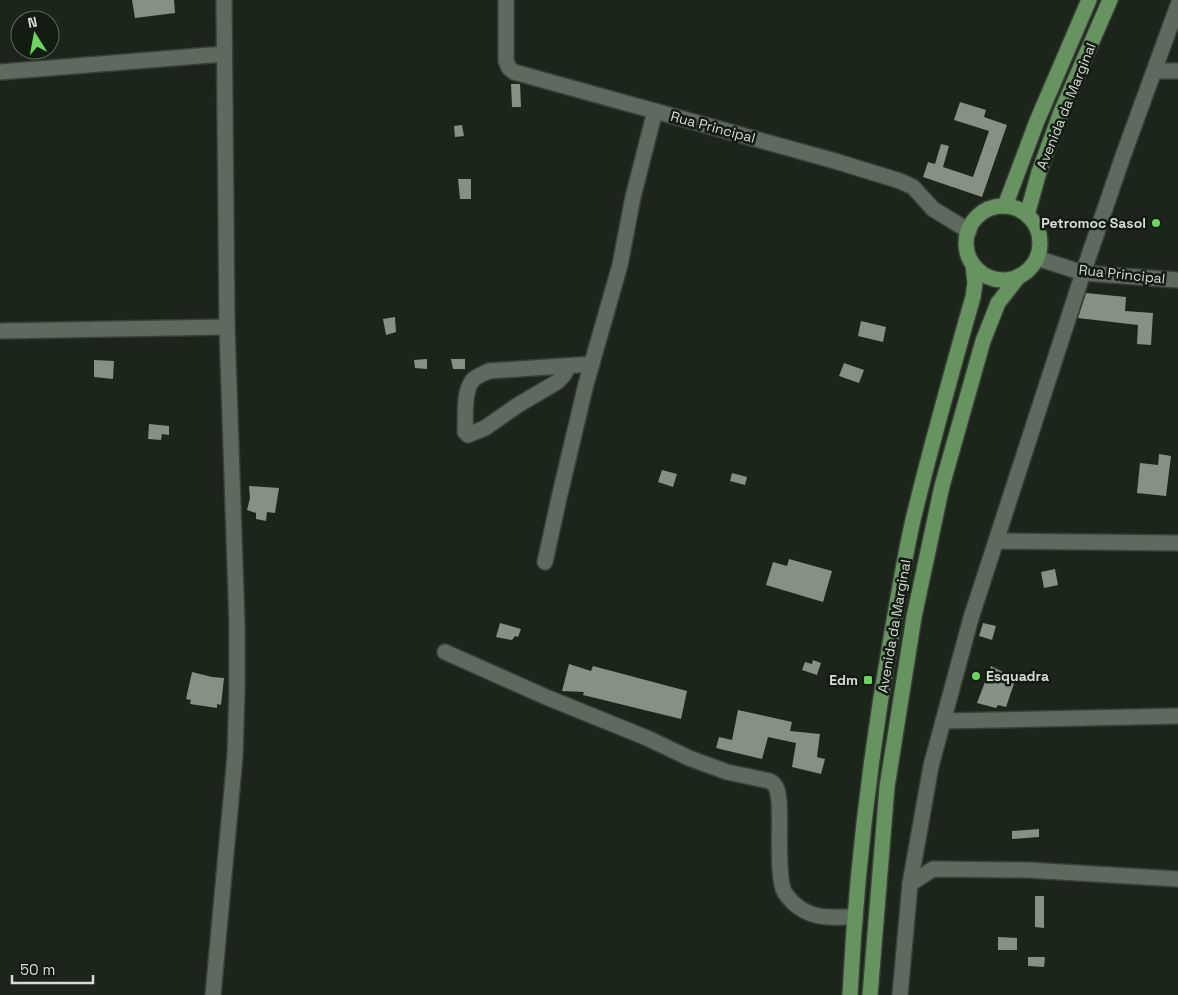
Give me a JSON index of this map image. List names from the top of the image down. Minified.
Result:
{"streets":{"main road":["Avenida da Marginal"],"street":["Rua Principal"]},"crossings":[["Avenida da Marginal","Rua Principal"]],"places":{"other":["Petromoc Sasol","Esquadra"],"transit":["Edm"]},"scale_bar":"50 m","north":"top"}
